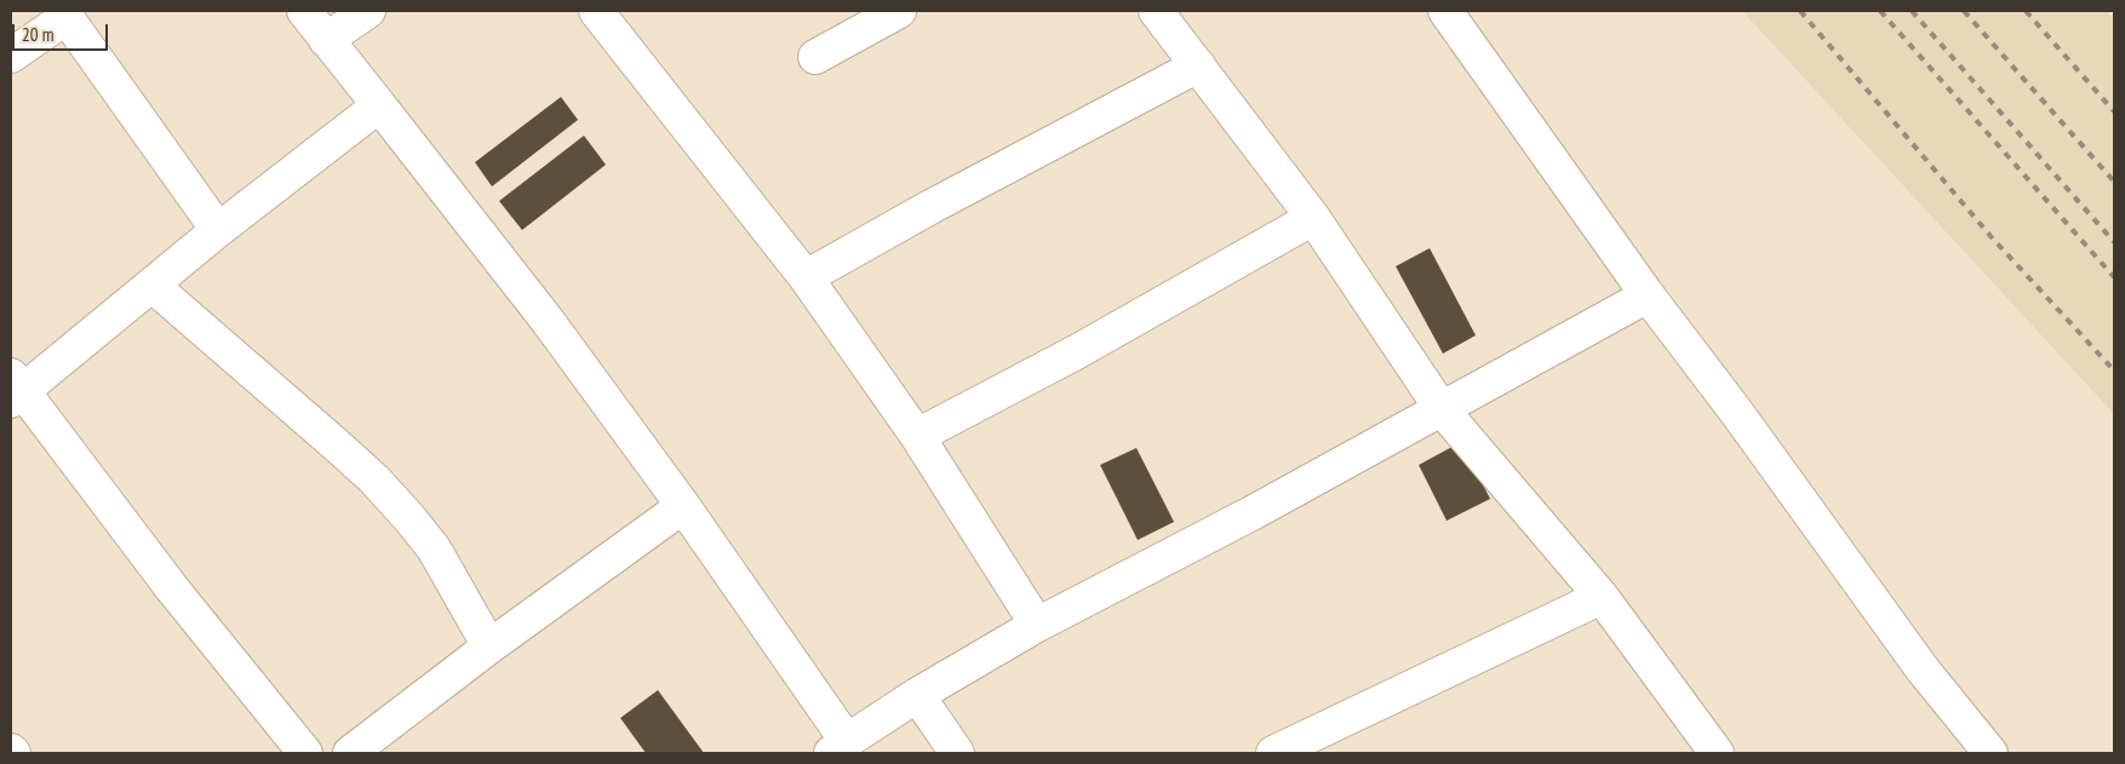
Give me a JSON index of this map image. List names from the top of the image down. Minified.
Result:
{"scale_bar":"20 m"}
